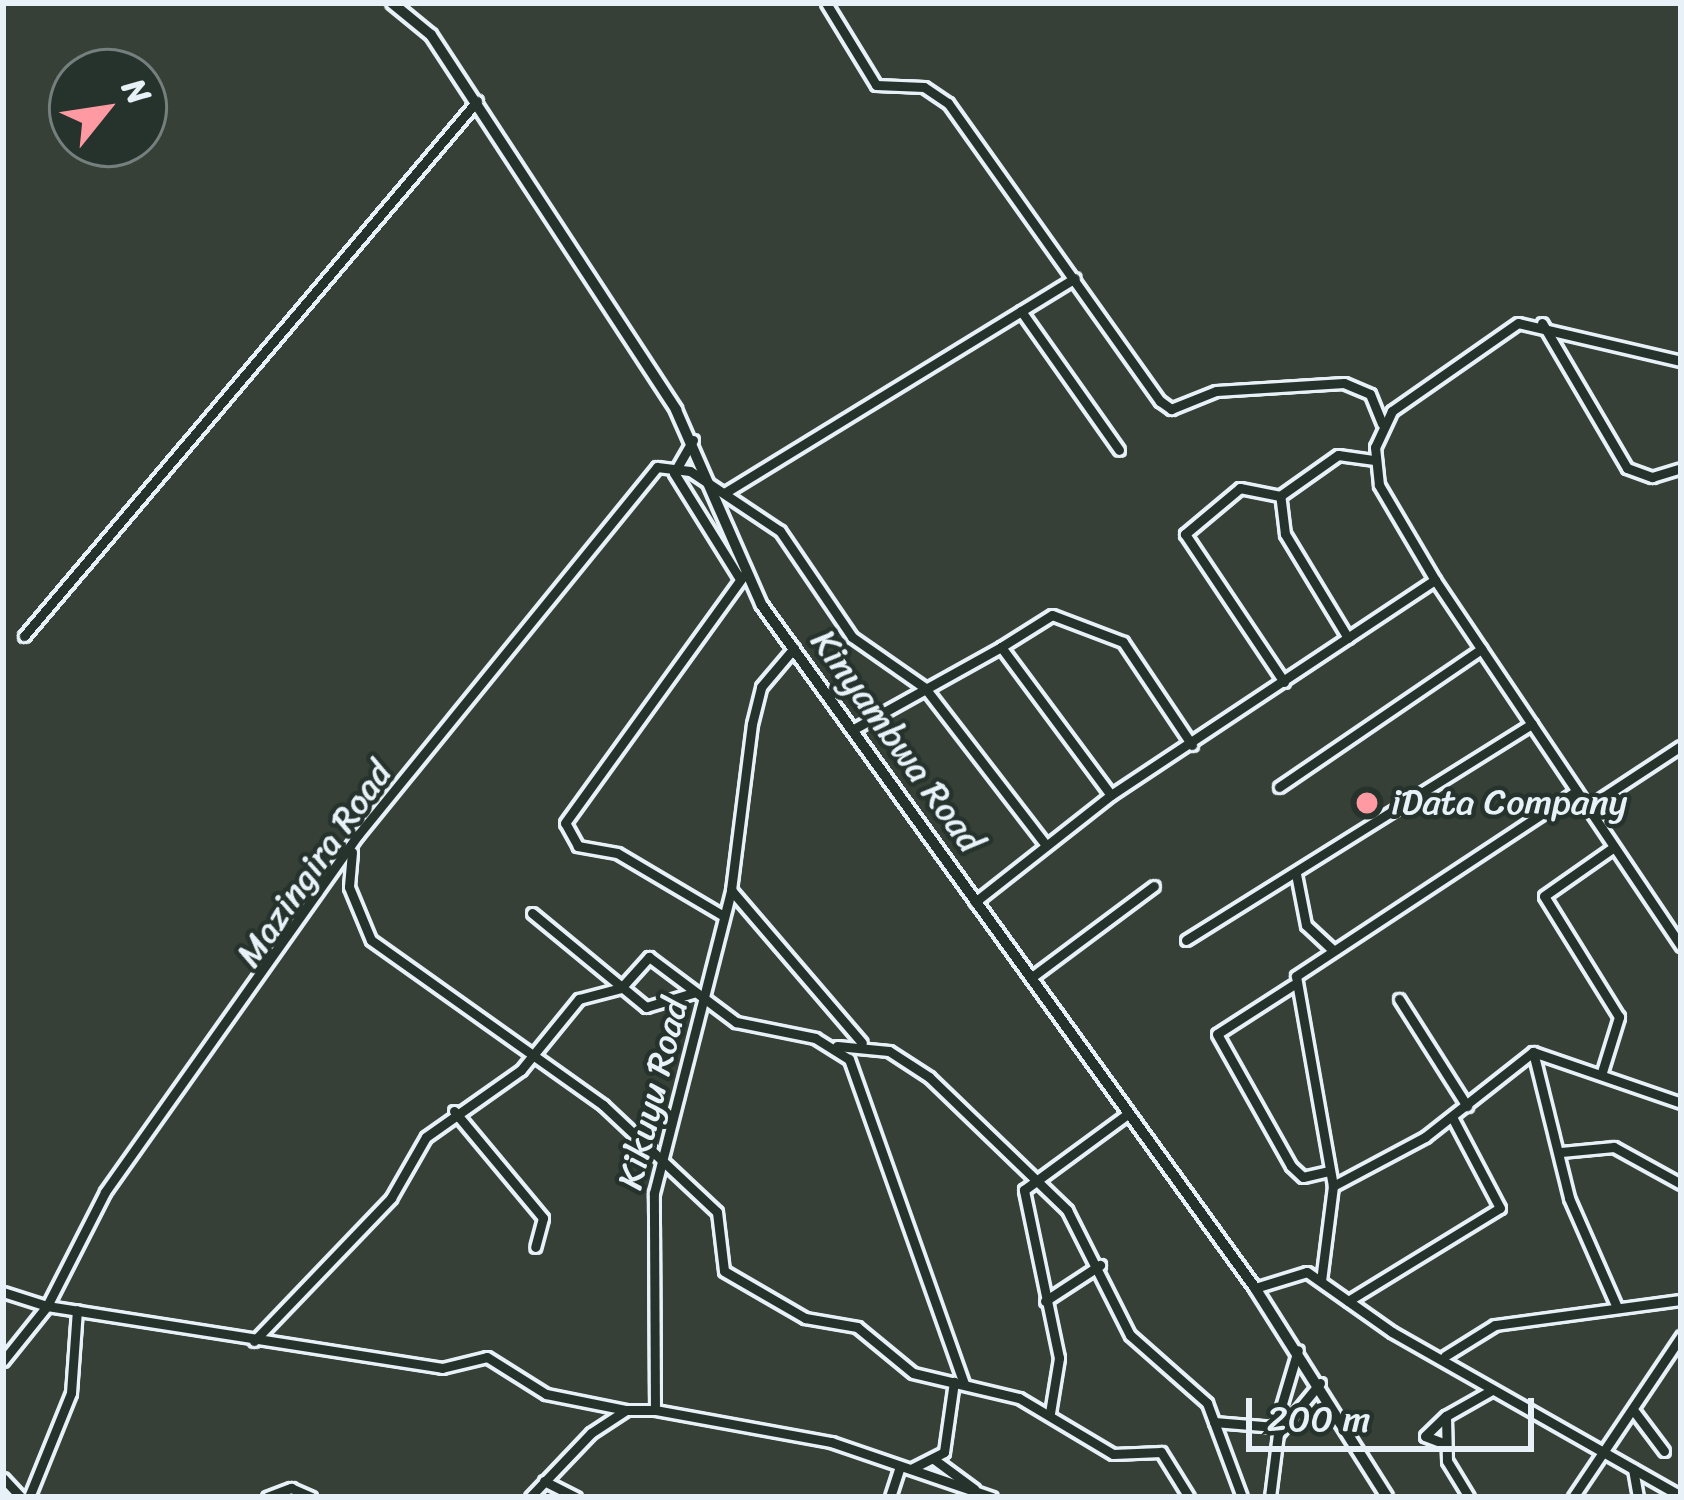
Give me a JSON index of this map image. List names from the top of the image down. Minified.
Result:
{"streets":{"street":["Kinyambwa Road","Mazingira Road","Kikuyu Road"]},"crossings":[["Kinyambwa Road","Mazingira Road"],["Kinyambwa Road","Kikuyu Road"]],"places":["iData Company"],"scale_bar":"200 m","north":"top right"}
